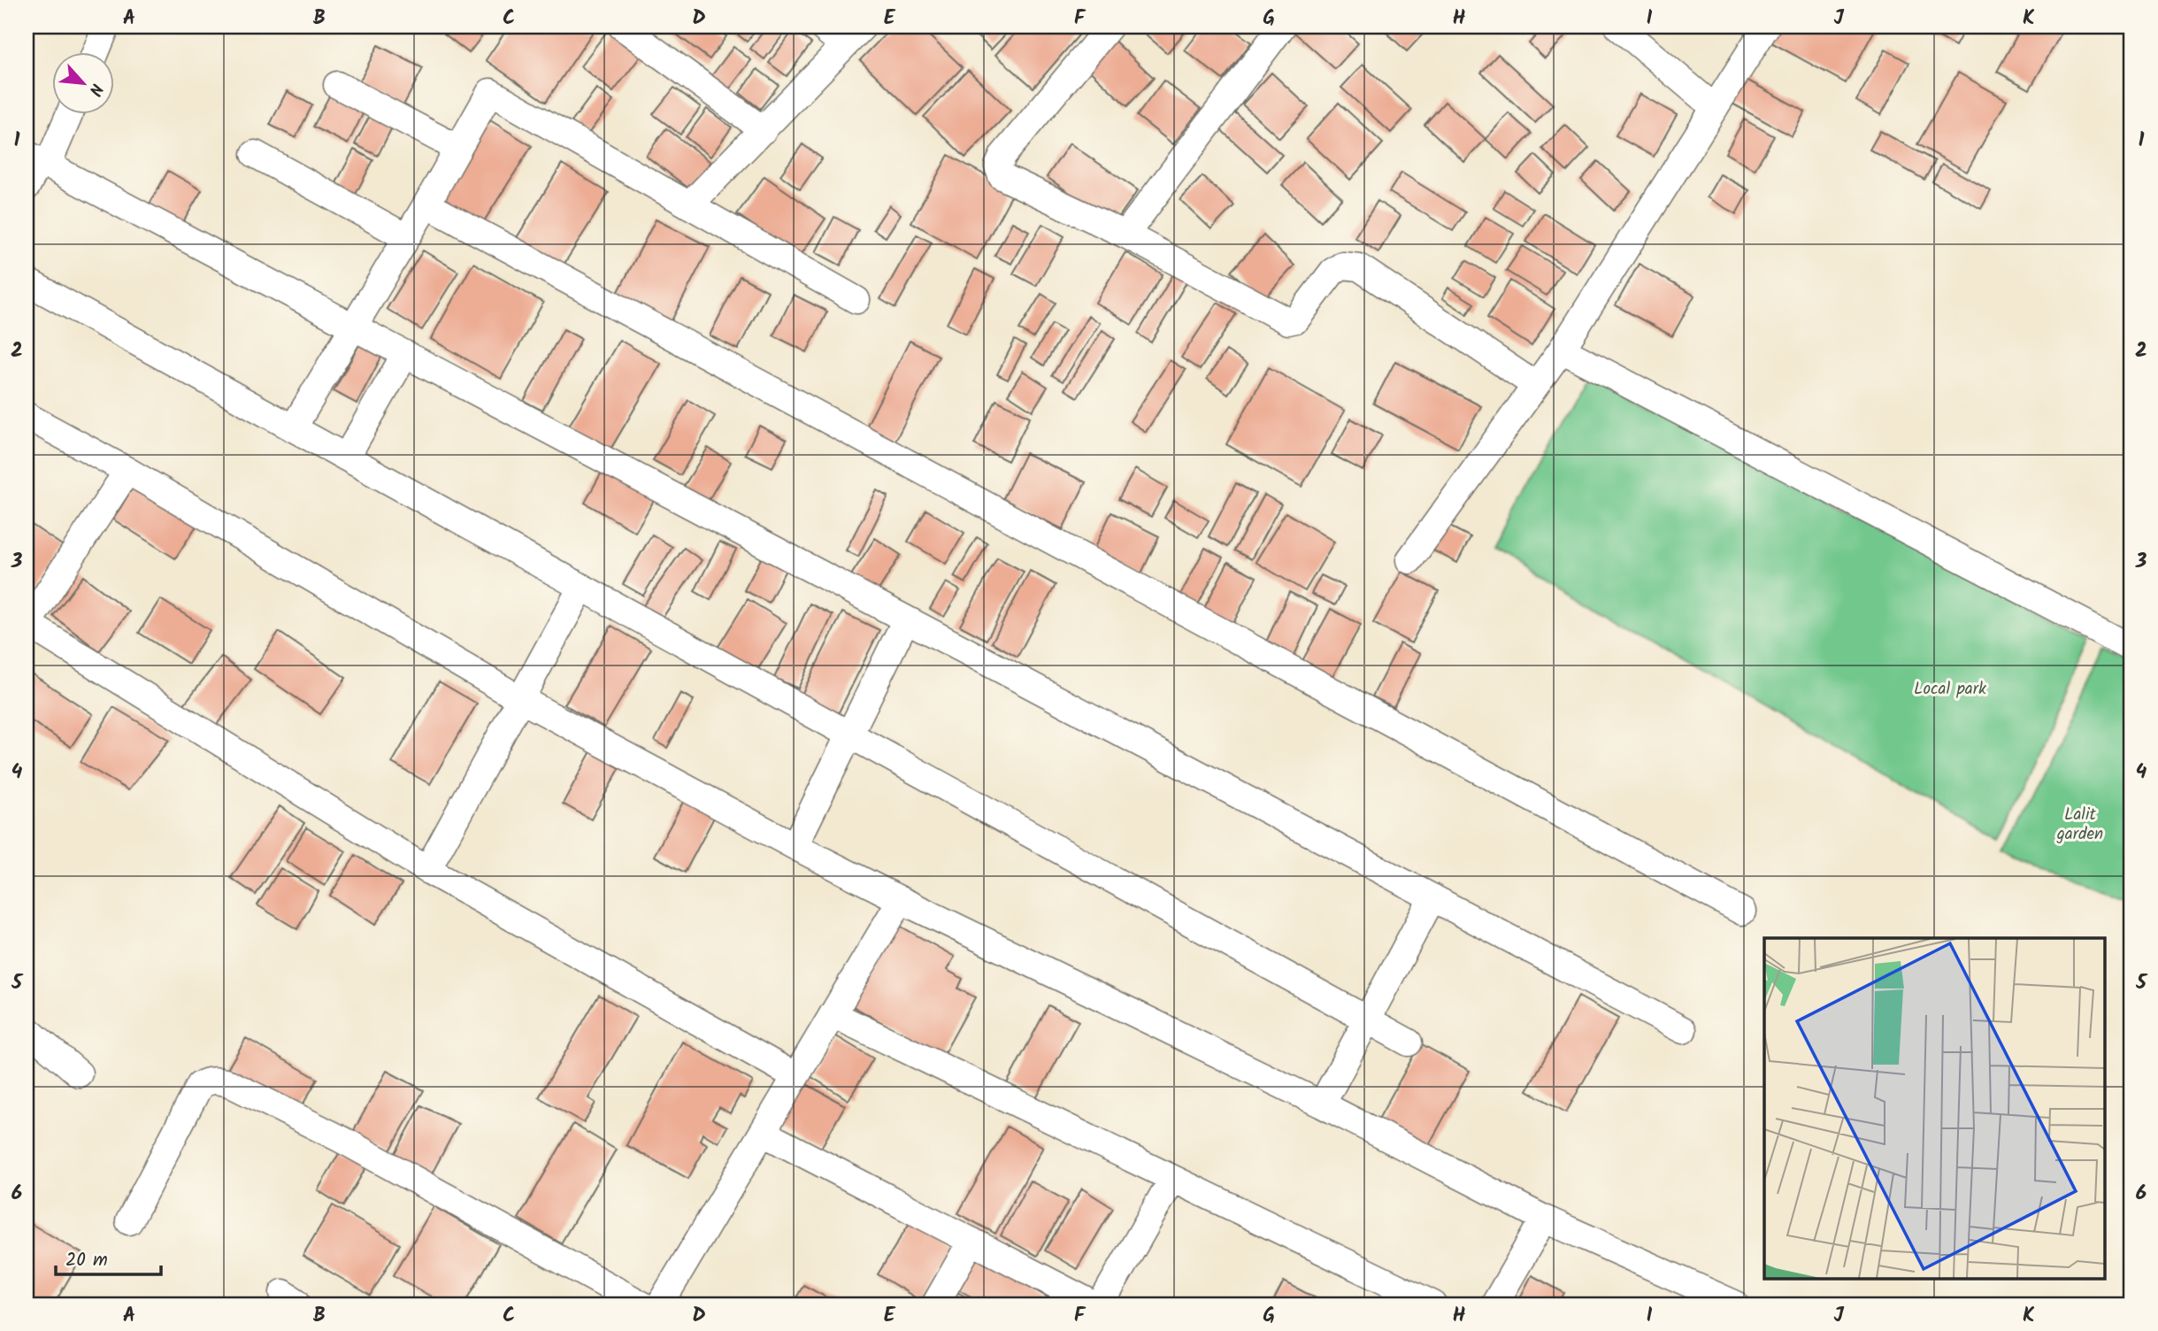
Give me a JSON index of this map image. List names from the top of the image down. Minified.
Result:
{"parks":["Local park","Lalit garden"],"scale_bar":"20 m","north":"bottom right","grid":{"columns":["A","B","C","D","E","F","G","H","I","J","K"],"rows":["1","2","3","4","5","6"]}}
